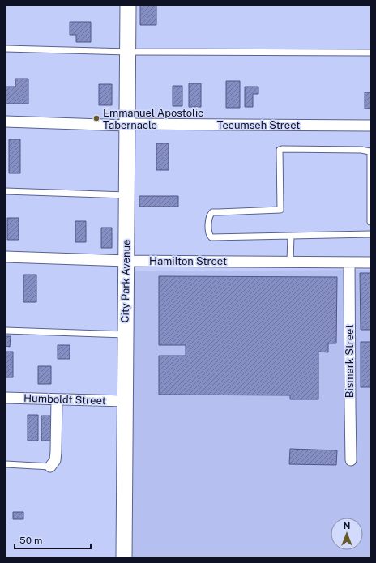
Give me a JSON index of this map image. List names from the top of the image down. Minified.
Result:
{"streets":{"street":["Tecumseh Street","Hamilton Street","City Park Avenue","Bismark Street","Humboldt Street"]},"crossings":[["Tecumseh Street","City Park Avenue"],["Hamilton Street","City Park Avenue"],["Hamilton Street","Bismark Street"],["City Park Avenue","Humboldt Street"]],"places":["Emmanuel Apostolic Tabernacle"],"scale_bar":"50 m","north":"top"}
